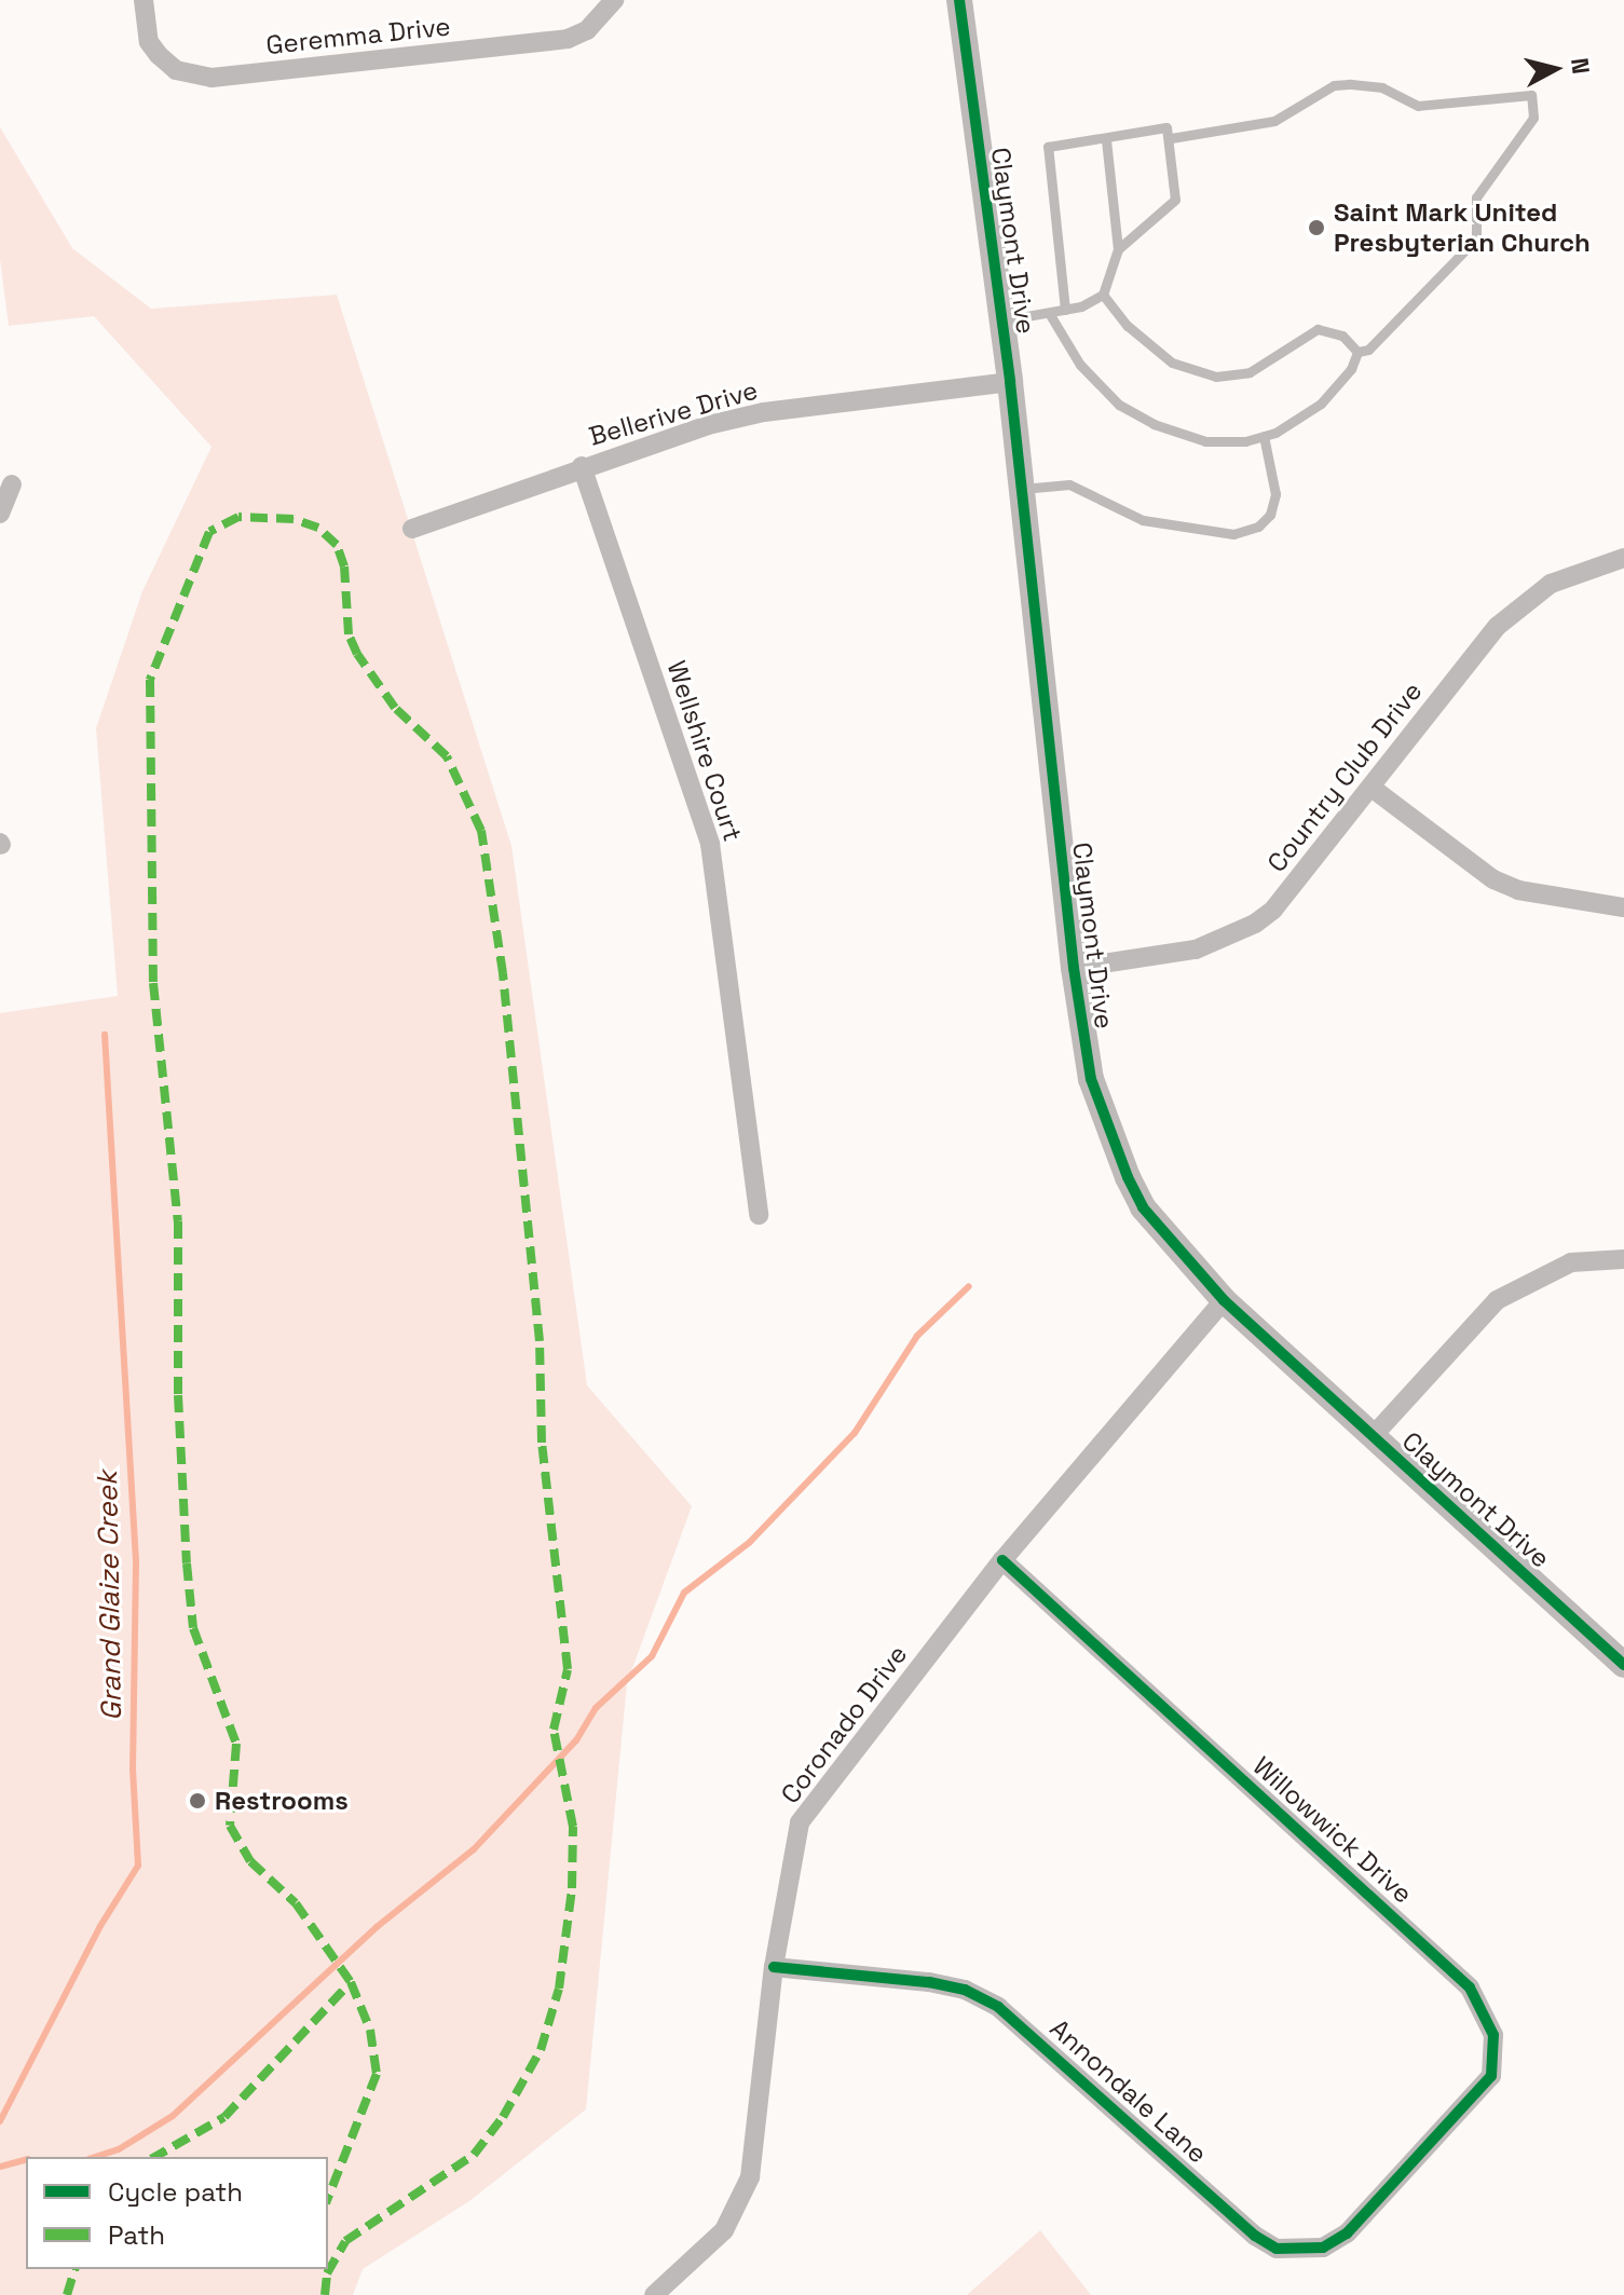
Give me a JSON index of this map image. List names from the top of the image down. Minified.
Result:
{"streets":{"street":["Geremma Drive","Claymont Drive","Bellerive Drive","Wellshire Court","Country Club Drive","Coronado Drive","Willowwick Drive","Annondale Lane"]},"crossings":[["Claymont Drive","Bellerive Drive"],["Claymont Drive","Country Club Drive"],["Claymont Drive","Coronado Drive"],["Bellerive Drive","Wellshire Court"],["Coronado Drive","Willowwick Drive"],["Coronado Drive","Annondale Lane"],["Willowwick Drive","Annondale Lane"]],"water":["Grand Glaize Creek"],"places":["Saint Mark United Presbyterian Church","Restrooms"],"legend":["Cycle path","Path"],"north":"right"}
